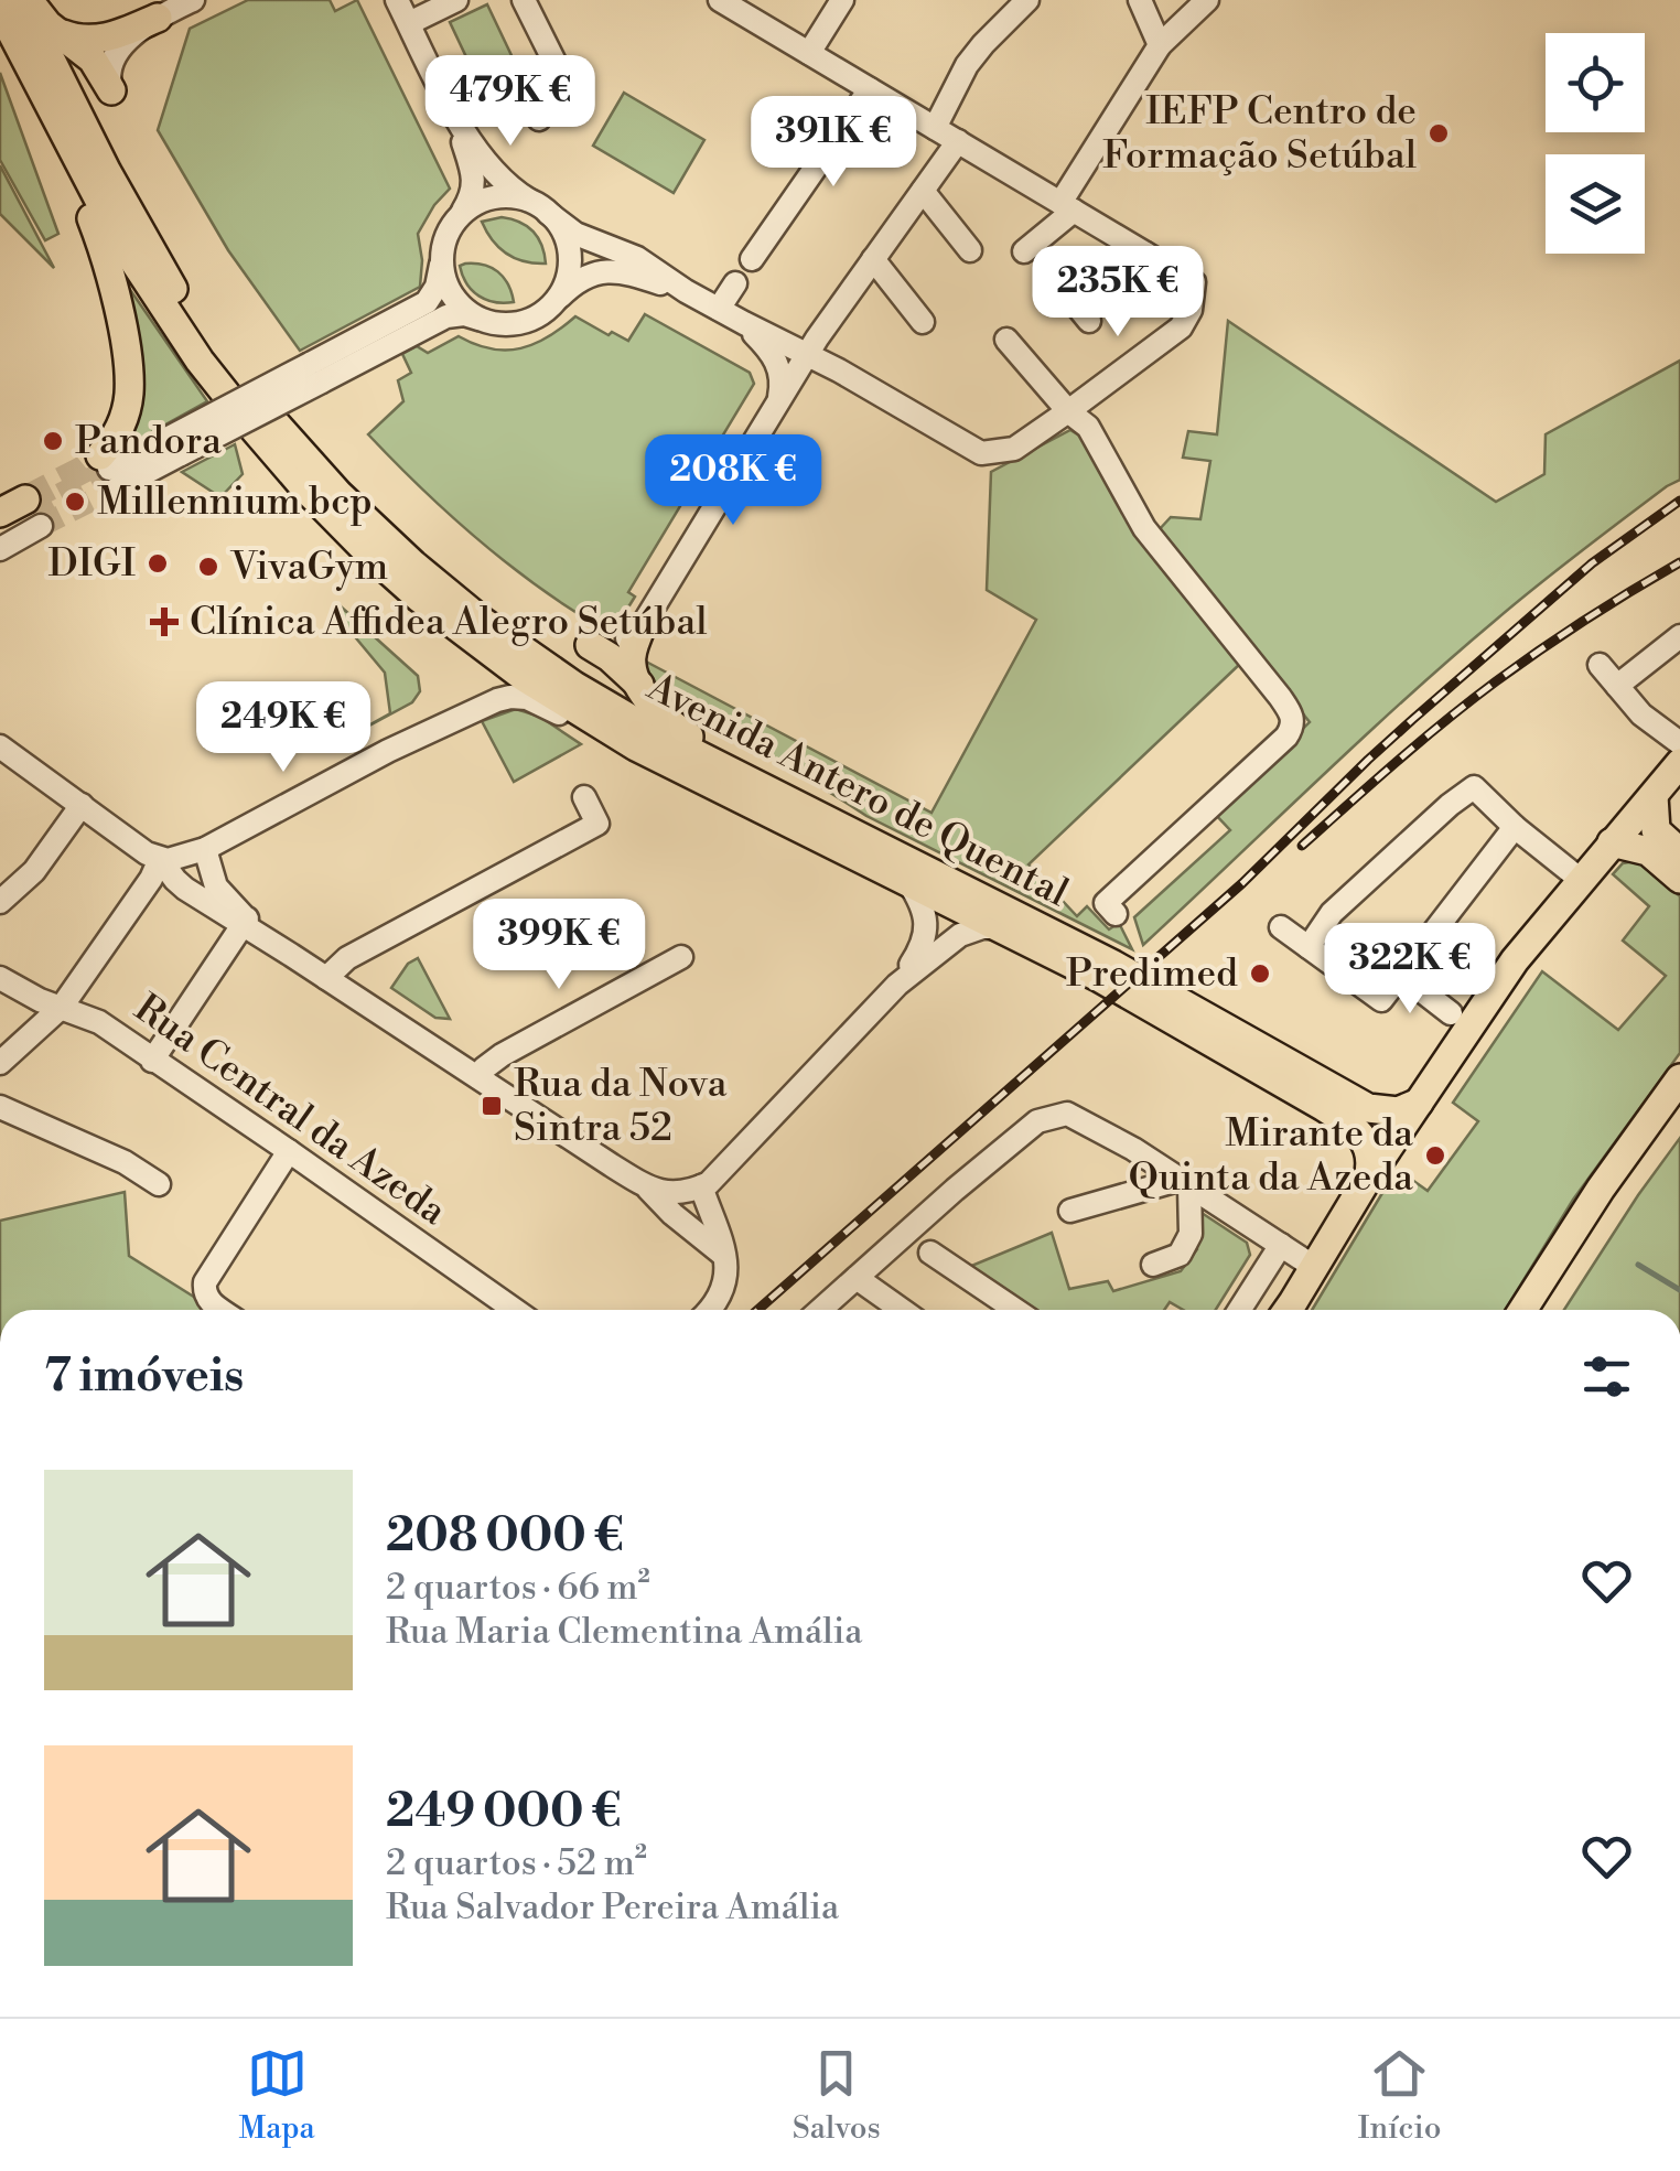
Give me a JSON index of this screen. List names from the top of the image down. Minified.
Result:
{"streets":{"main road":["Avenida Antero de Quental"],"street":["Rua Central da Azeda"]},"places":{"other":["IEFP Centro de Formação Setúbal","Pandora","Millennium bcp","DIGI","VivaGym","Predimed","Mirante da Quinta da Azeda"],"health":["Clínica Affidea Alegro Setúbal"],"transit":["Rua da Nova Sintra 52"]},"page":{"price":["479K €","391K €","235K €","208K €","249K €","399K €","322K €"],"heading":"7 imóveis","list":[{"name":"208 000 €","note":"2 quartos · 66 m² · Rua Maria Clementina Amália"},{"name":"249 000 €","note":"2 quartos · 52 m² · Rua Salvador Pereira Amália"}],"tabs":["Mapa","Salvos","Início"]}}
